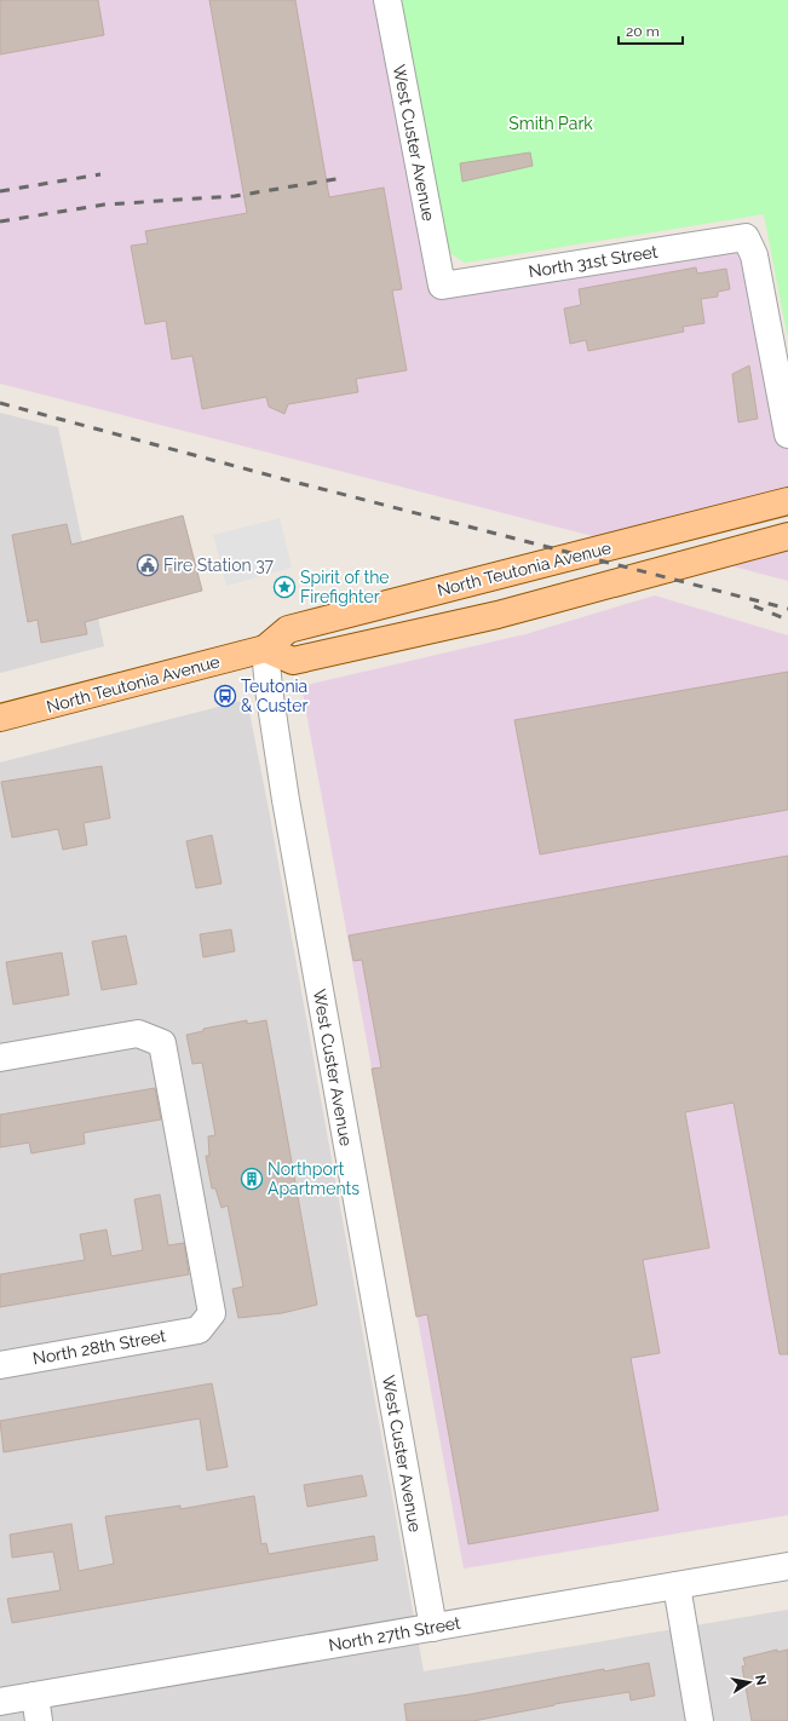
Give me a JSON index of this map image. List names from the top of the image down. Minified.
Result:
{"streets":{"main road":["North Teutonia Avenue"],"street":["West Custer Avenue","North 31st Street","North 28th Street","North 27th Street"]},"crossings":[["West Custer Avenue","North 31st Street"],["West Custer Avenue","North Teutonia Avenue"],["West Custer Avenue","North 27th Street"]],"parks":["Smith Park"],"places":{"public building":["Fire Station 37"],"place":["Spirit of the Firefighter"],"bus stop":["Teutonia & Custer"],"building":["Northport Apartments"]},"scale_bar":"20 m","north":"right"}
